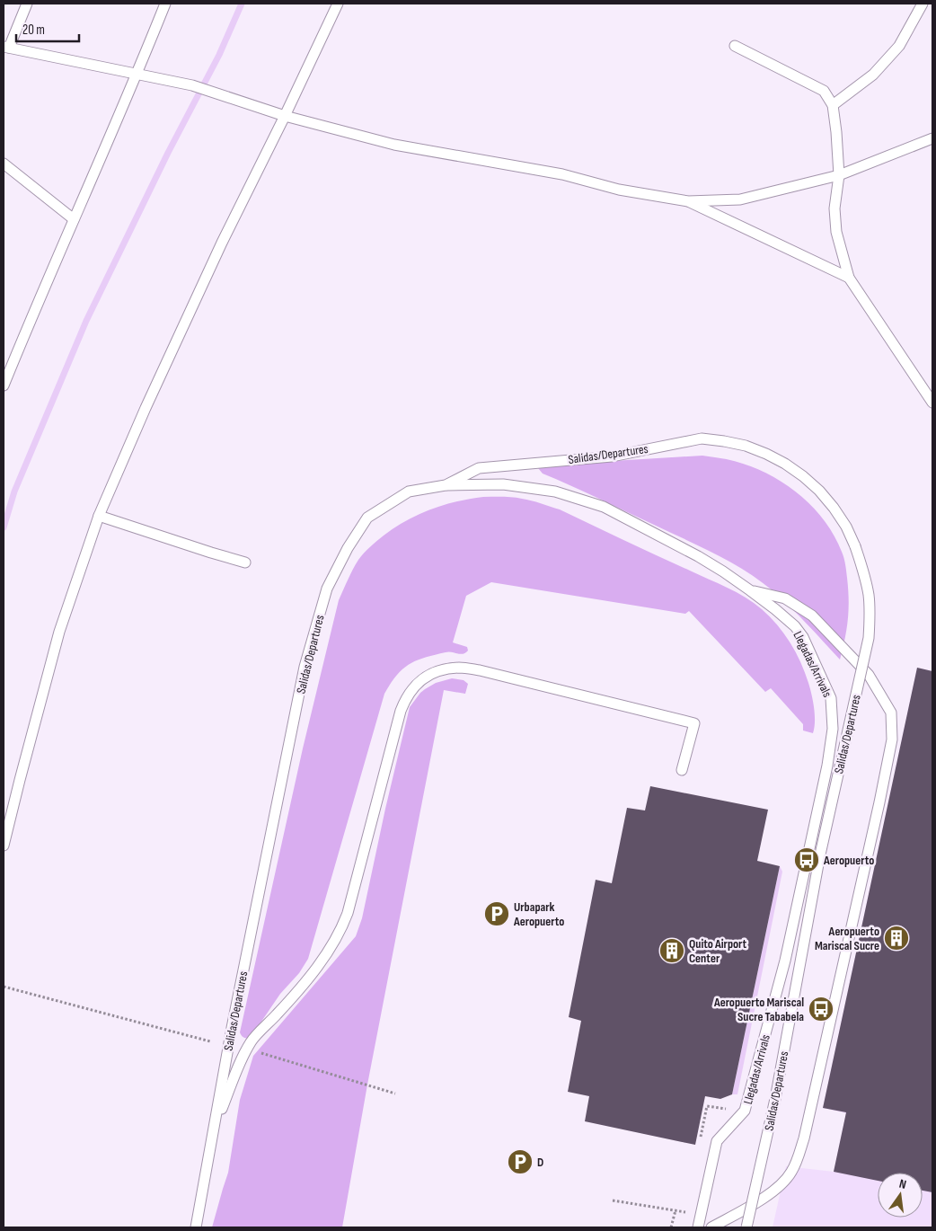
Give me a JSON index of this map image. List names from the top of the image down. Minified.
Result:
{"streets":{"lane":["Salidas/Departures","Llegadas/Arrivals"]},"crossings":[["Salidas/Departures","Llegadas/Arrivals"]],"places":{"bus stop":["Aeropuerto","Aeropuerto Mariscal Sucre Tababela"],"parking":["Urbapark Aeropuerto","D"],"building":["Aeropuerto Mariscal Sucre","Quito Airport Center"]},"scale_bar":"20 m","north":"top"}
